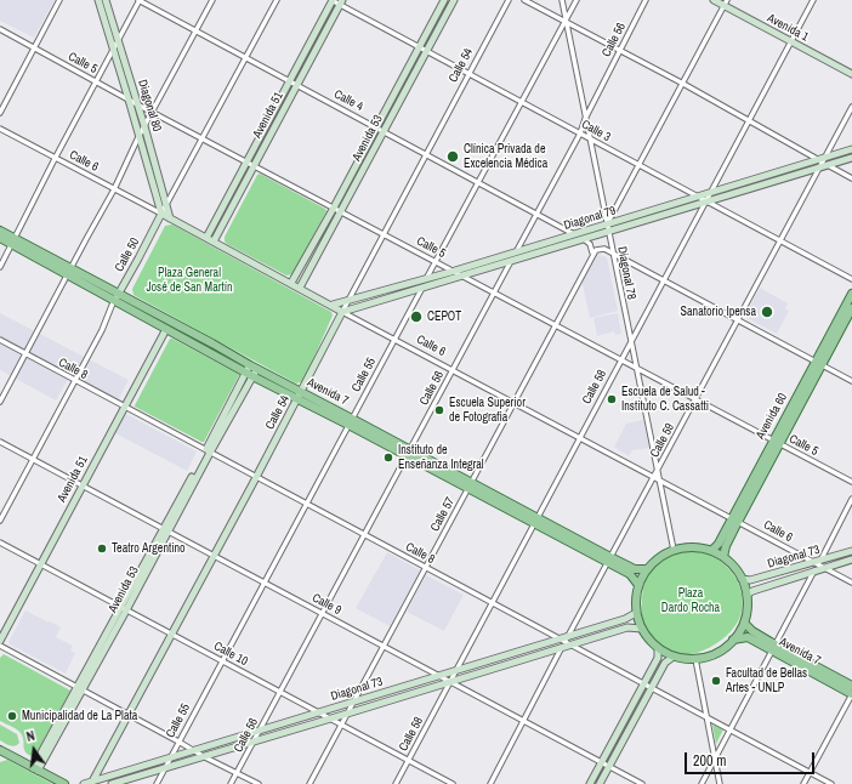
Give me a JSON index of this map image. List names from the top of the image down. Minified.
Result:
{"streets":{"main road":["Avenida 1","Calle 54","Diagonal 80","Avenida 51","Avenida 53","Calle 6","Diagonal 79","Calle 50","Avenida 7","Avenida 60","Diagonal 73"],"street":["Calle 56","Calle 5","Calle 4","Calle 3","Diagonal 78","Calle 8","Calle 55","Calle 58","Calle 59","Calle 57","Calle 9","Calle 10"]},"crossings":[["Avenida 1","Calle 58"],["Calle 56","Calle 5"],["Calle 56","Calle 4"],["Calle 56","Calle 3"],["Calle 56","Calle 6"],["Calle 56","Diagonal 79"],["Calle 56","Diagonal 78"],["Calle 56","Calle 8"],["Calle 56","Avenida 7"],["Calle 56","Diagonal 73"],["Calle 56","Calle 9"],["Calle 56","Calle 10"],["Calle 5","Calle 54"],["Calle 5","Diagonal 80"],["Calle 5","Avenida 51"],["Calle 5","Avenida 53"],["Calle 5","Diagonal 79"],["Calle 5","Calle 50"],["Calle 5","Diagonal 78"],["Calle 5","Calle 55"],["Calle 5","Calle 58"],["Calle 5","Avenida 60"],["Calle 5","Calle 59"],["Calle 5","Calle 57"],["Calle 54","Calle 4"],["Calle 54","Calle 3"],["Calle 54","Calle 6"],["Calle 54","Diagonal 79"],["Calle 54","Calle 8"],["Calle 54","Avenida 7"],["Calle 54","Diagonal 73"],["Calle 54","Calle 9"],["Calle 54","Calle 10"],["Calle 4","Avenida 51"],["Calle 4","Avenida 53"],["Calle 4","Diagonal 79"],["Calle 4","Calle 50"],["Calle 4","Calle 55"],["Diagonal 80","Calle 6"],["Diagonal 80","Calle 50"],["Avenida 51","Calle 3"],["Avenida 51","Calle 6"],["Avenida 51","Calle 8"],["Avenida 51","Avenida 7"],["Avenida 51","Calle 9"],["Avenida 51","Calle 10"],["Calle 3","Avenida 53"],["Calle 3","Diagonal 79"],["Calle 3","Diagonal 78"],["Calle 3","Calle 55"],["Calle 3","Calle 58"],["Calle 3","Calle 59"],["Avenida 53","Calle 6"],["Avenida 53","Calle 8"],["Avenida 53","Avenida 7"],["Avenida 53","Calle 9"],["Avenida 53","Calle 10"],["Calle 6","Diagonal 79"],["Calle 6","Calle 50"],["Calle 6","Diagonal 78"],["Calle 6","Calle 55"],["Calle 6","Calle 58"],["Calle 6","Avenida 60"],["Calle 6","Calle 59"],["Calle 6","Calle 57"],["Calle 6","Diagonal 73"],["Diagonal 79","Diagonal 78"],["Diagonal 79","Calle 55"],["Diagonal 79","Calle 58"],["Diagonal 79","Calle 59"],["Calle 50","Calle 8"],["Calle 50","Avenida 7"],["Calle 50","Calle 9"],["Diagonal 78","Calle 55"],["Diagonal 78","Calle 58"],["Diagonal 78","Avenida 7"],["Diagonal 78","Avenida 60"],["Diagonal 78","Calle 59"],["Diagonal 78","Diagonal 73"],["Calle 8","Calle 55"],["Calle 8","Calle 58"],["Calle 8","Calle 57"],["Calle 8","Diagonal 73"],["Calle 55","Avenida 7"],["Calle 55","Diagonal 73"],["Calle 55","Calle 9"],["Calle 55","Calle 10"],["Calle 58","Avenida 7"],["Calle 58","Diagonal 73"],["Calle 58","Calle 9"],["Calle 58","Calle 10"],["Avenida 7","Avenida 60"],["Avenida 7","Calle 59"],["Avenida 7","Calle 57"],["Avenida 7","Diagonal 73"],["Avenida 60","Diagonal 73"],["Calle 59","Diagonal 73"],["Calle 59","Calle 9"],["Calle 57","Diagonal 73"],["Calle 57","Calle 9"],["Calle 57","Calle 10"],["Diagonal 73","Calle 9"],["Diagonal 73","Calle 10"]],"parks":["Plaza General José de San Martín","Plaza Dardo Rocha"],"places":["Clínica Privada de Excelencia Médica","Sanatorio Ipensa","CEPOT","Escuela de Salud - Instituto C. Cassatti","Escuela Superior de Fotografia","Instituto de Enseñanza Integral","Teatro Argentino","Facultad de Bellas Artes - UNLP","Municipalidad de La Plata"],"scale_bar":"200 m","north":"top"}
